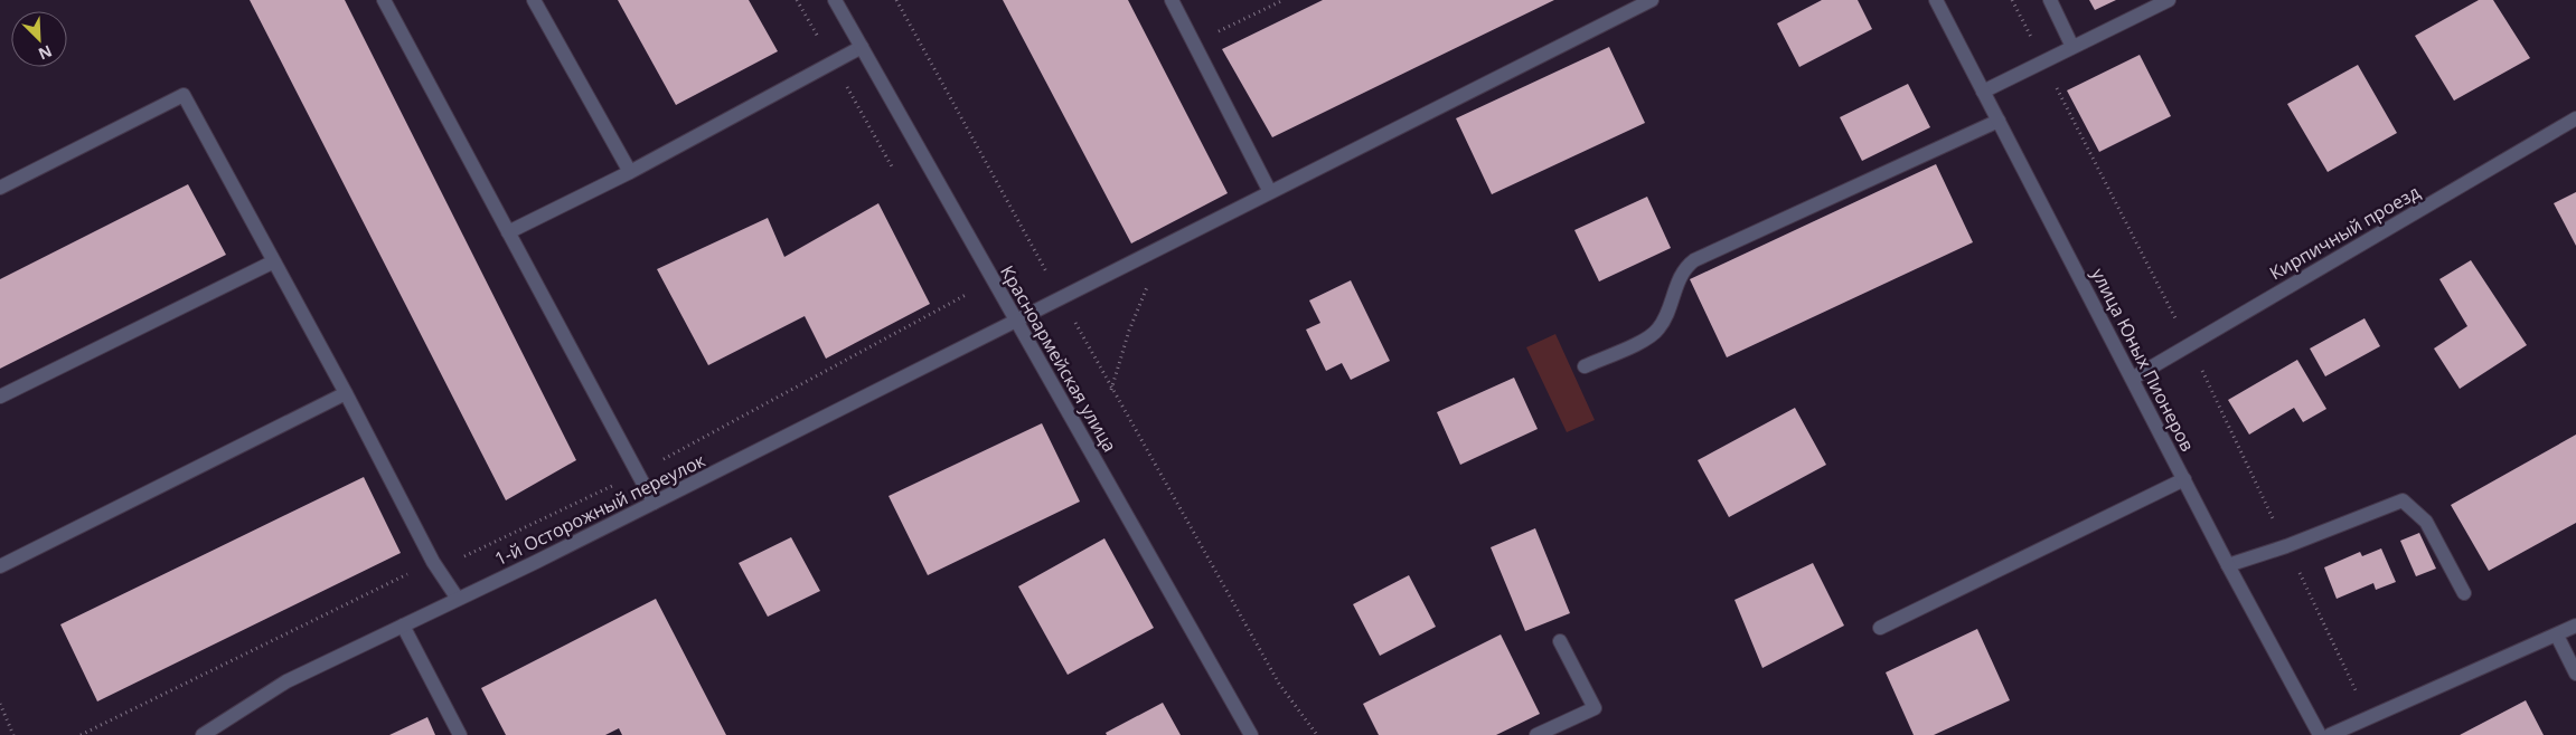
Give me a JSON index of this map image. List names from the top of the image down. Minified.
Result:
{"streets":{"street":["Кирпичный проезд","Красноармейская улица","улица Юных Пионеров","1-й Осторожный переулок"]},"crossings":[["Кирпичный проезд","улица Юных Пионеров"],["Красноармейская улица","1-й Осторожный переулок"]],"north":"bottom right"}
